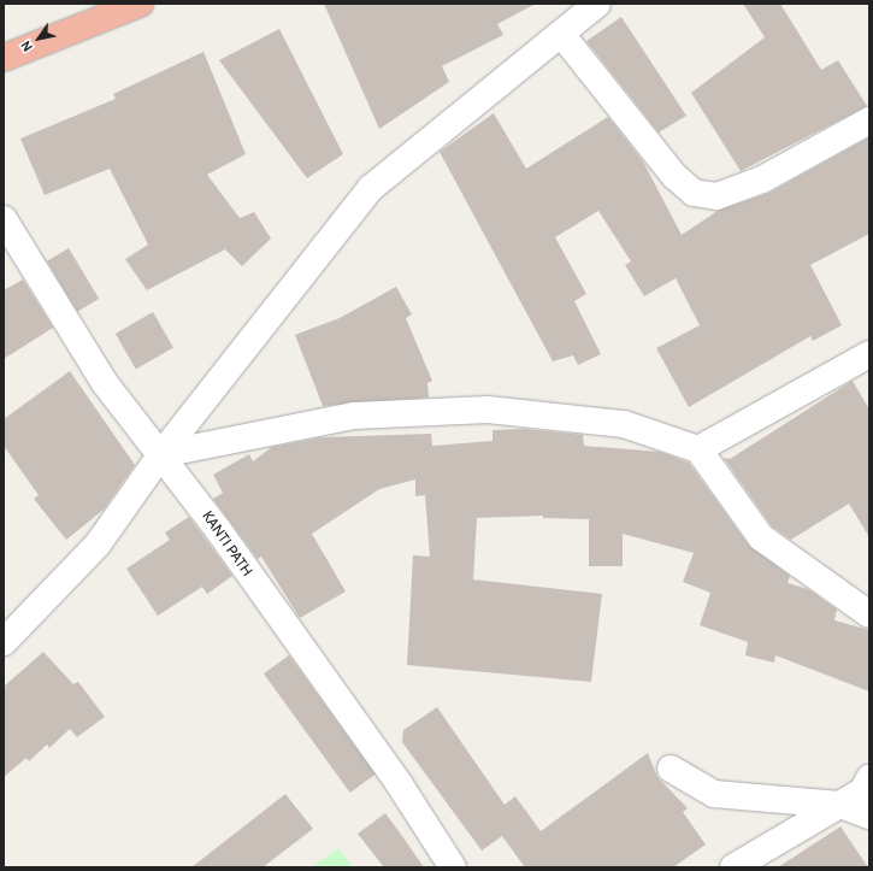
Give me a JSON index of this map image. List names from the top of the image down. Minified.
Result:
{"streets":{"street":["KANTI PATH"]},"north":"bottom left"}
